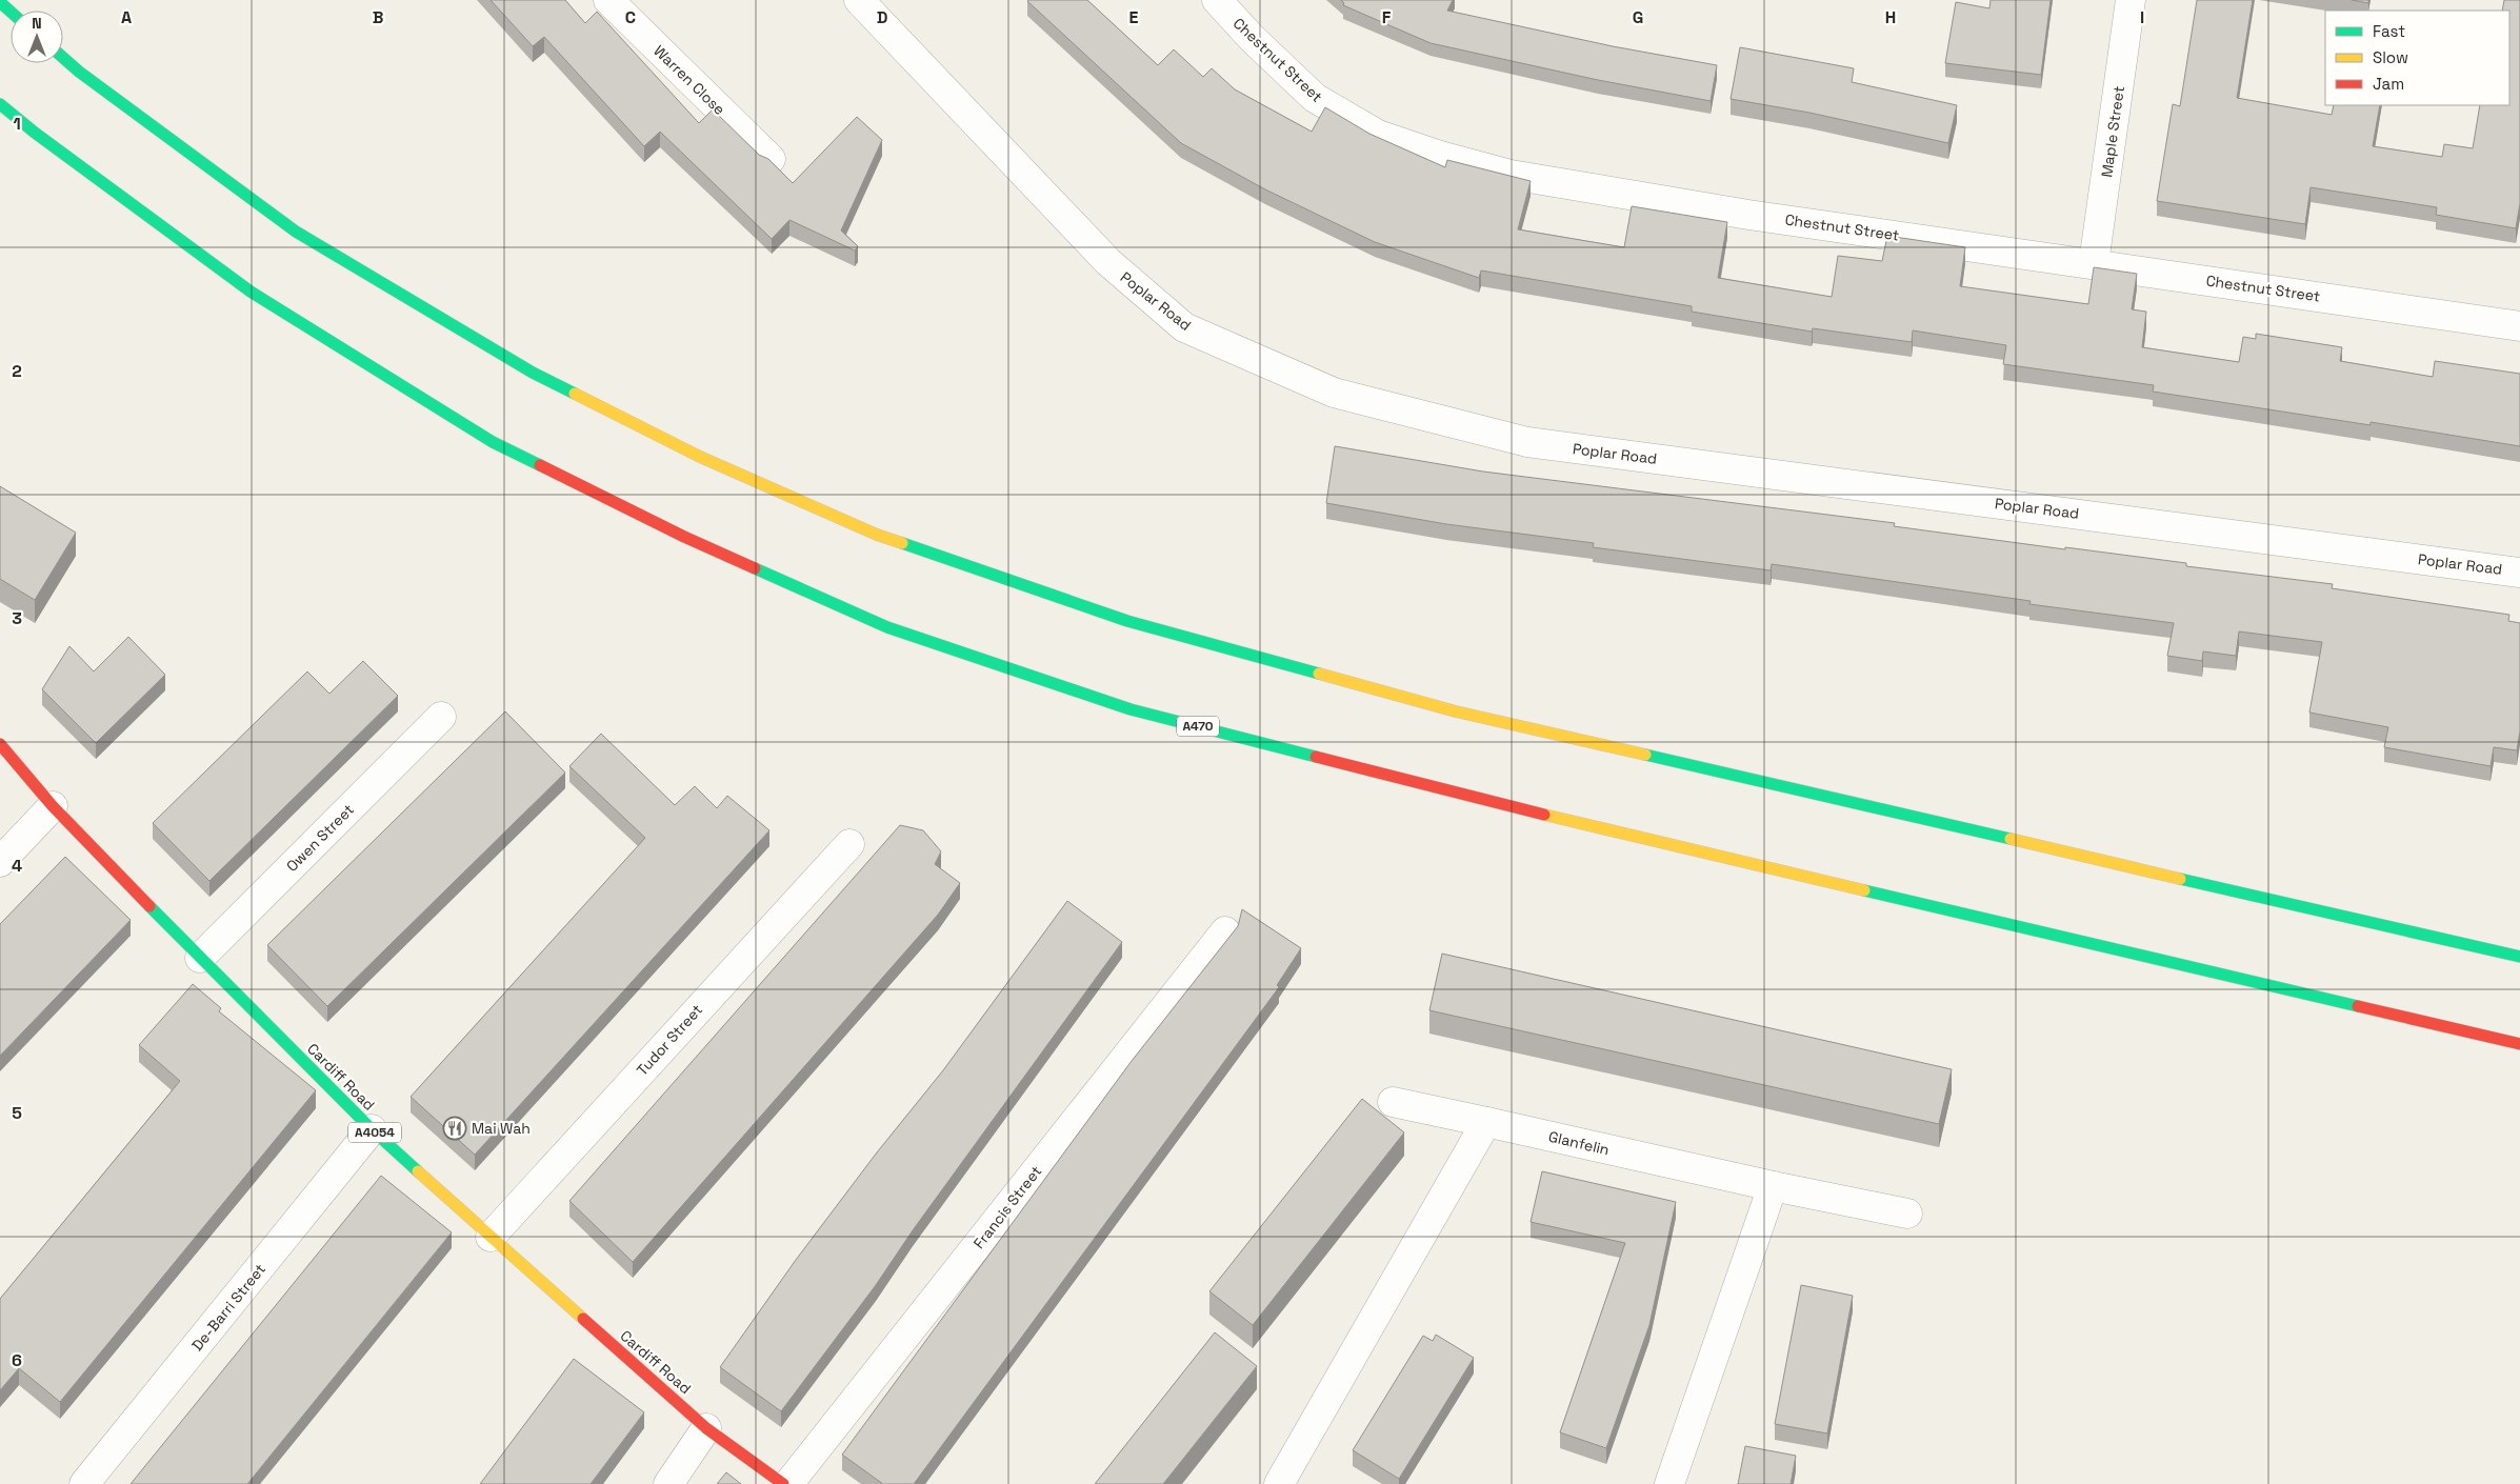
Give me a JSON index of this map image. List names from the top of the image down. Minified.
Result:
{"streets":{"main road":["A470","Cardiff Road","A4054"],"street":["Chestnut Street","Warren Close","Maple Street","Poplar Road","Owen Street","Tudor Street","Glanfelin","Francis Street","De-Barri Street"]},"crossings":[["Chestnut Street","Maple Street"],["Owen Street","Cardiff Road"],["Tudor Street","Cardiff Road"],["Cardiff Road","De-Barri Street"]],"places":{"restaurant":["Mai Wah"]},"legend":["Fast","Slow","Jam"],"north":"top","grid":{"columns":["A","B","C","D","E","F","G","H","I"],"rows":["1","2","3","4","5","6"]}}
